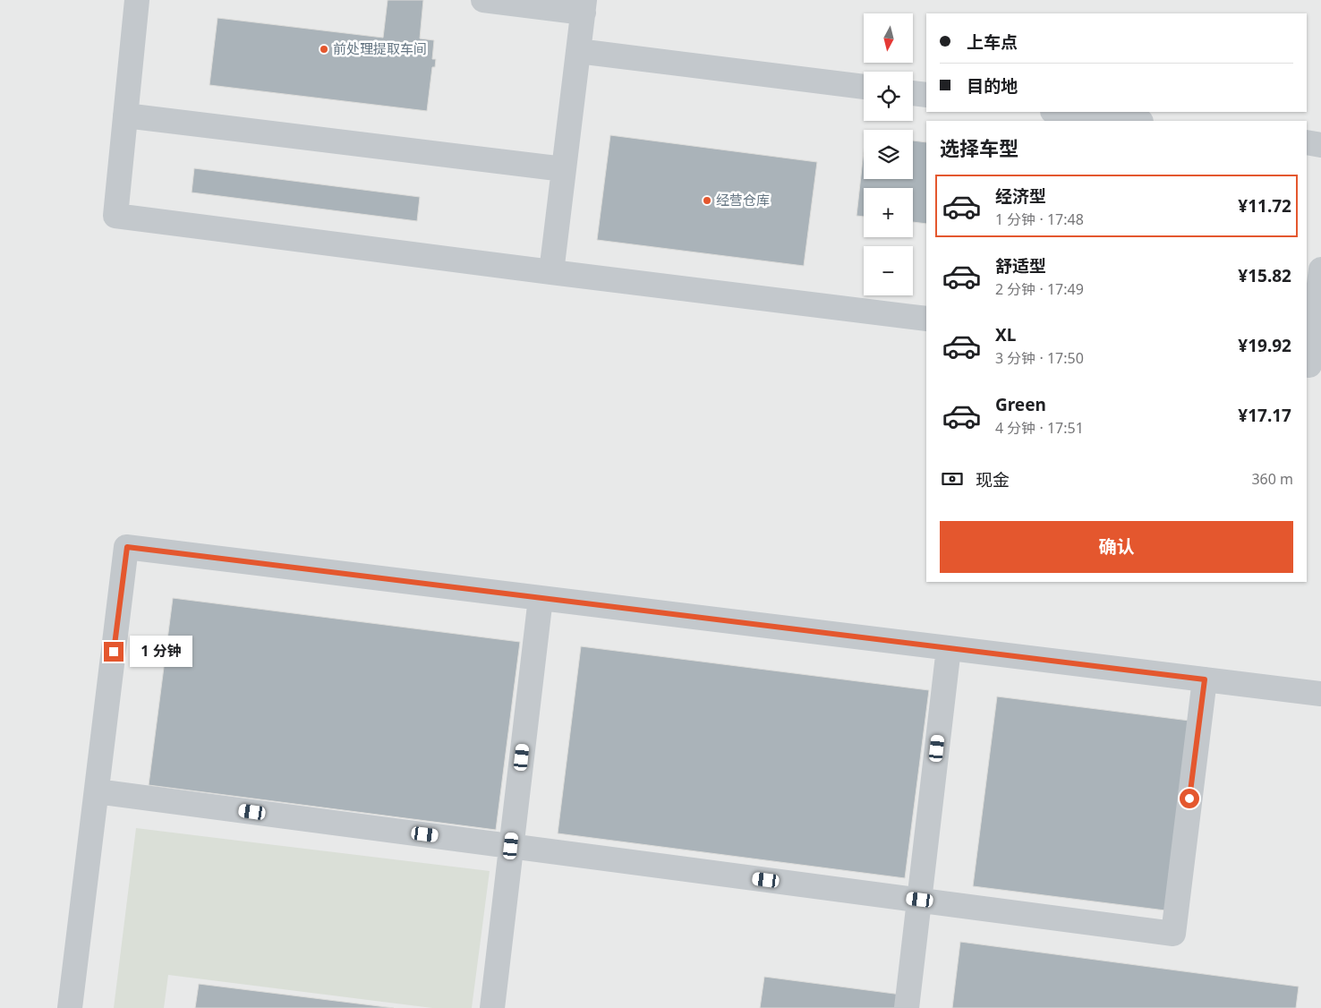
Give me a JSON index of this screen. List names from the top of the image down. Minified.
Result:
{"places":["前处理提取车间","经营仓库"],"north":"bottom","page":{"map_buttons":["+","−"],"banner":["上车点","目的地"],"heading":"选择车型","list":[{"name":"经济型","note":"1 分钟 · 17:48","value":"¥11.72"},{"name":"舒适型","note":"2 分钟 · 17:49","value":"¥15.82"},{"name":"XL","note":"3 分钟 · 17:50","value":"¥19.92"},{"name":"Green","note":"4 分钟 · 17:51","value":"¥17.17"}],"pay":["现金","360 m"],"buttons":"确认","bubble":"1 分钟"}}
